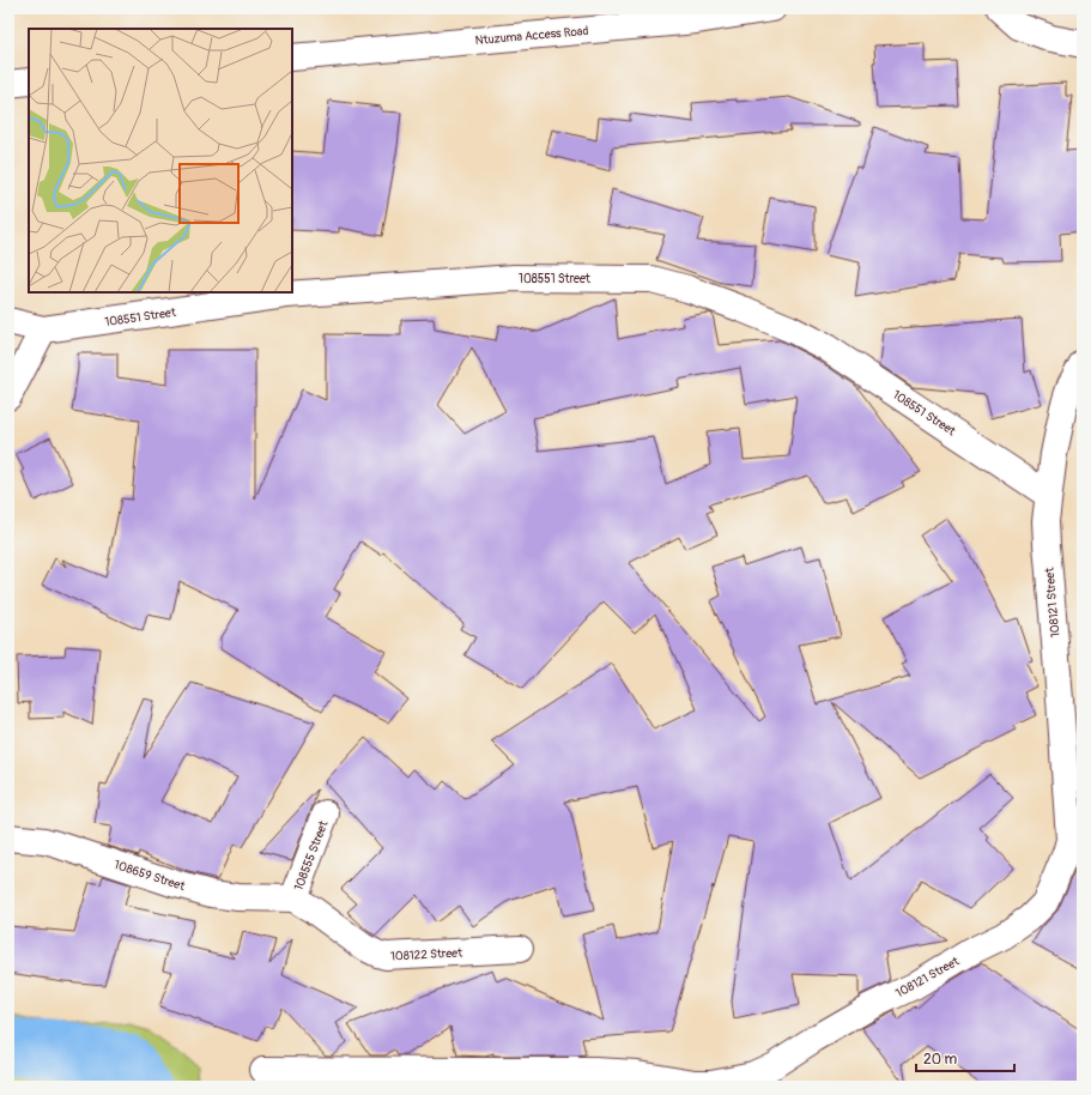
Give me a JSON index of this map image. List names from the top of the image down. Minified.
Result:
{"streets":{"street":["Ntuzuma Access Road","108551 Street","108121 Street","108555 Street","108659 Street","108122 Street"]},"crossings":[["108551 Street","108121 Street"],["108555 Street","108659 Street"],["108555 Street","108122 Street"],["108659 Street","108122 Street"]],"scale_bar":"20 m"}
